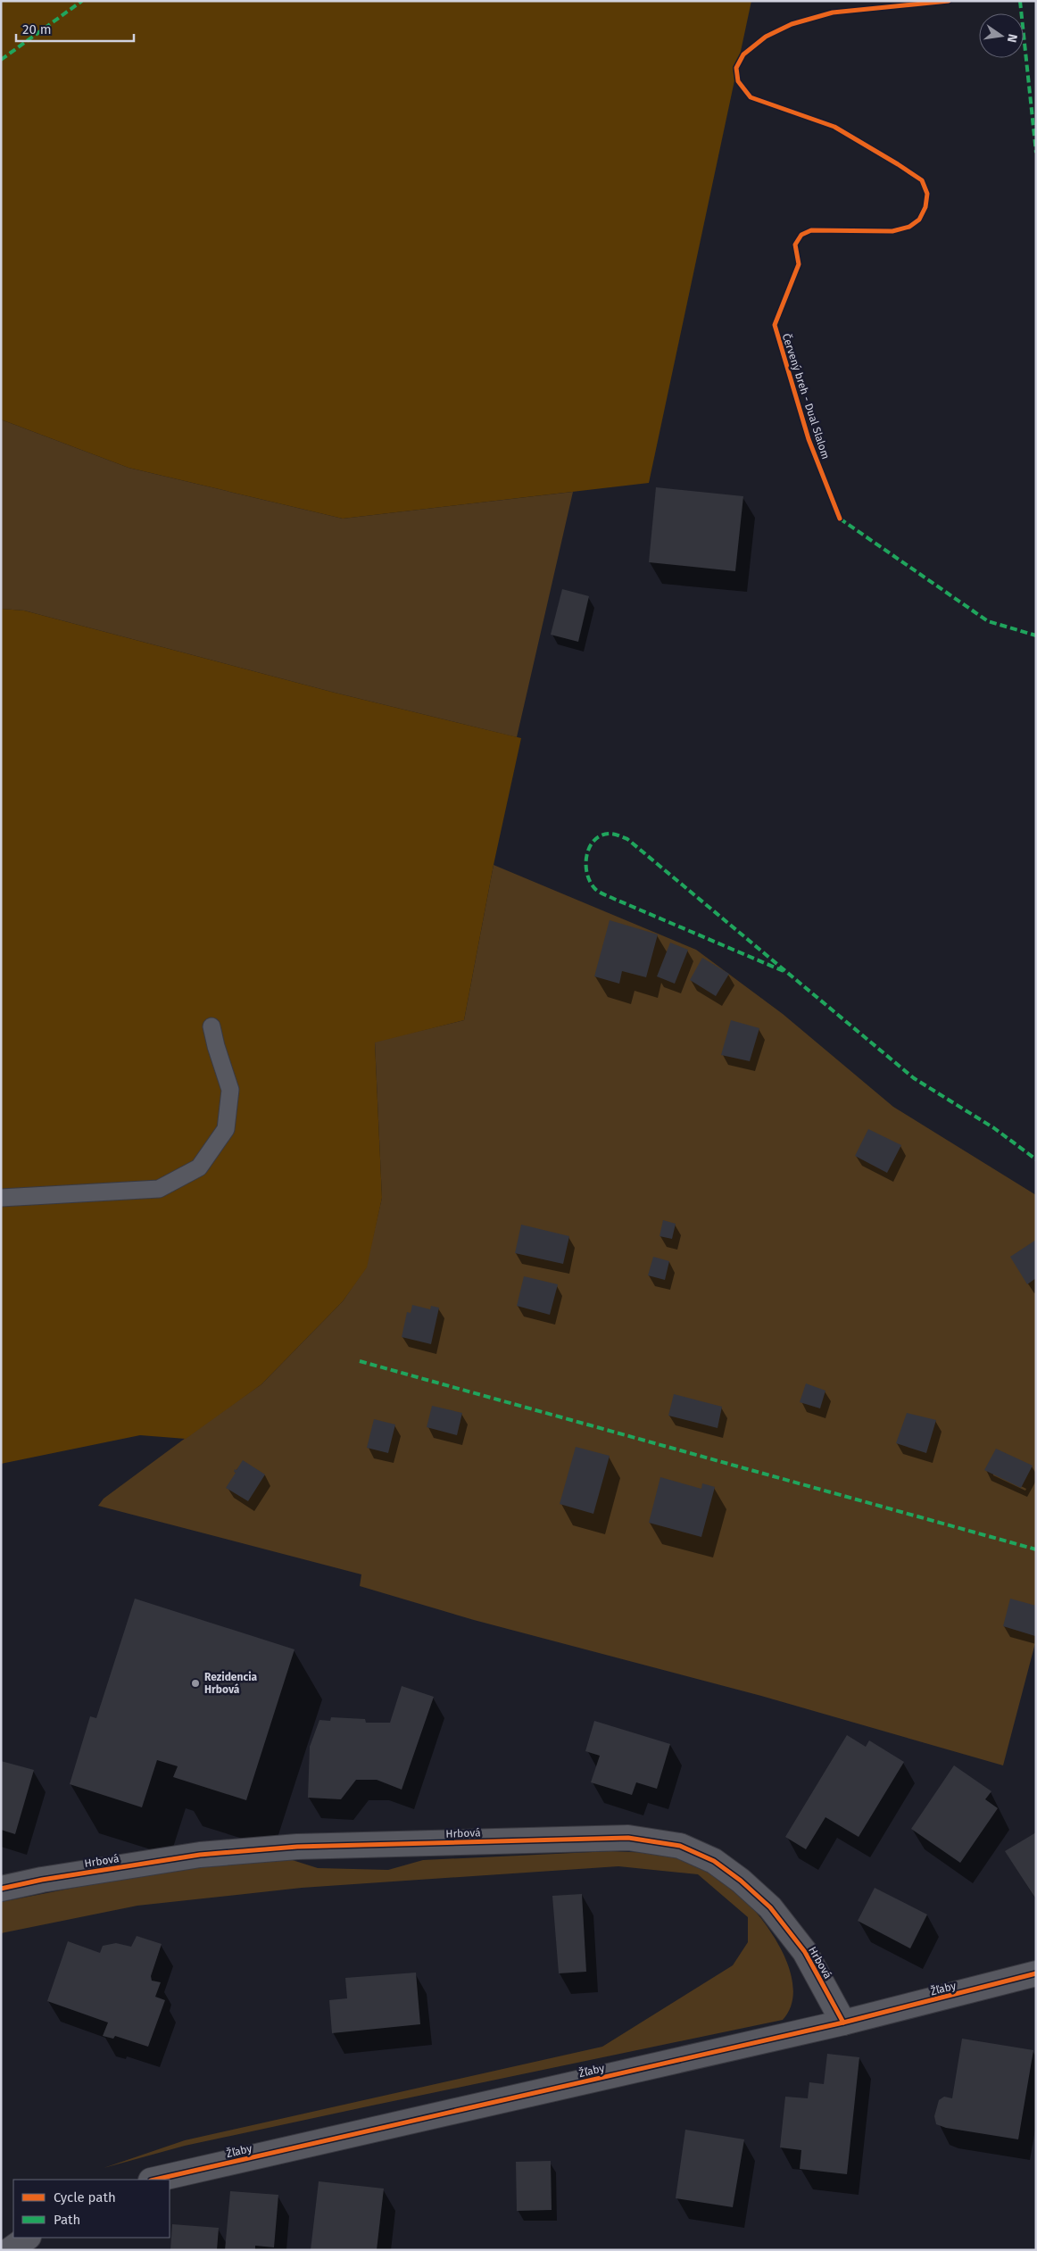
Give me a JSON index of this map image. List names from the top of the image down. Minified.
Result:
{"streets":{"street":["Hrbová","Žľaby"],"cycle path":["Červený breh - Dual Slalom"]},"crossings":[["Hrbová","Žľaby"]],"places":["Rezidencia Hrbová"],"legend":["Cycle path","Path"],"scale_bar":"20 m","north":"right"}
